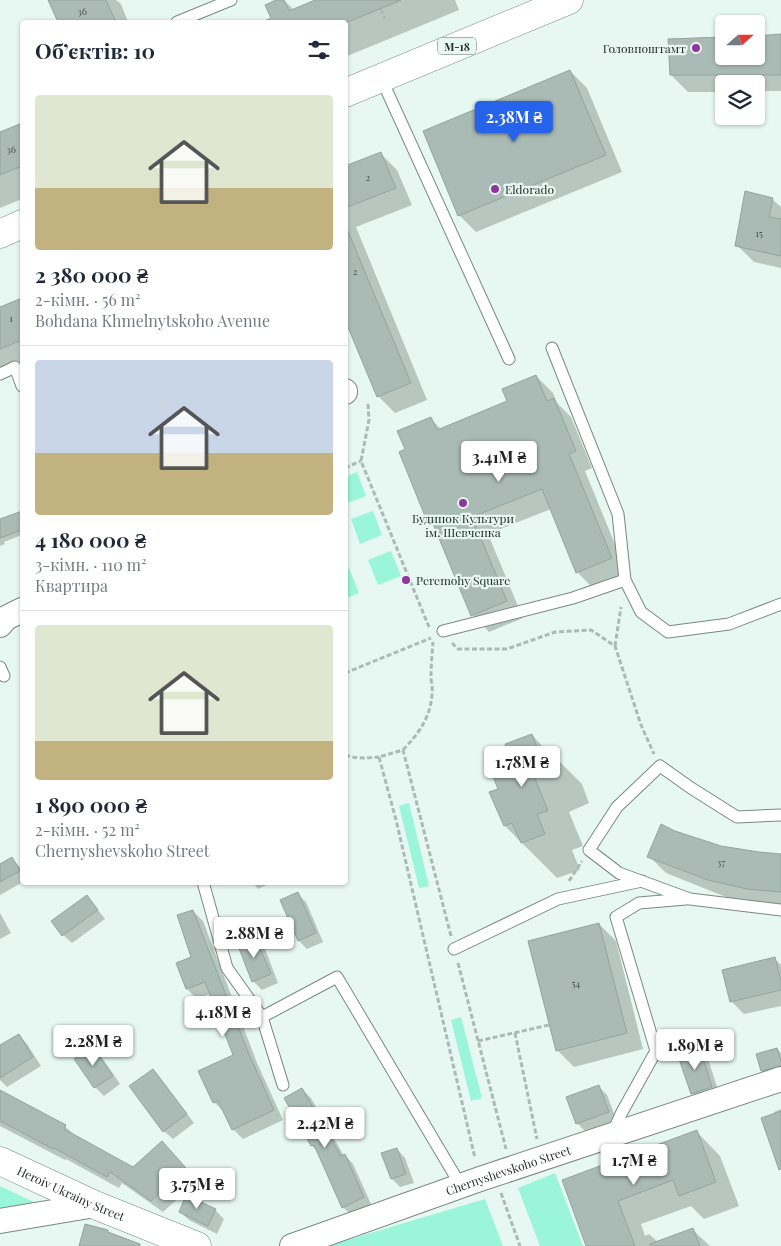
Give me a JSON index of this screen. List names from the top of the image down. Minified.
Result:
{"streets":{"main road":["М-18","Heroiv Ukrainy Street"],"street":["Chernyshevskoho Street"]},"places":["Головпоштамт","Eldorado","Будинок Культури ім. Шевченка","Peremohy Square"],"house_numbers":["36","36","2","15","2","1","37","54"],"north":"right","page":{"heading":"Об’єктів: 10","list":[{"name":"2 380 000 ₴","note":"2-кімн. · 56 m² · Bohdana Khmelnytskoho Avenue"},{"name":"4 180 000 ₴","note":"3-кімн. · 110 m² · Квартира"},{"name":"1 890 000 ₴","note":"2-кімн. · 52 m² · Chernyshevskoho Street"}],"price":["2.38M ₴","3.41M ₴","1.78M ₴","2.88M ₴","4.18M ₴","2.28M ₴","1.89M ₴","2.42M ₴","1.7M ₴","3.75M ₴"]}}
